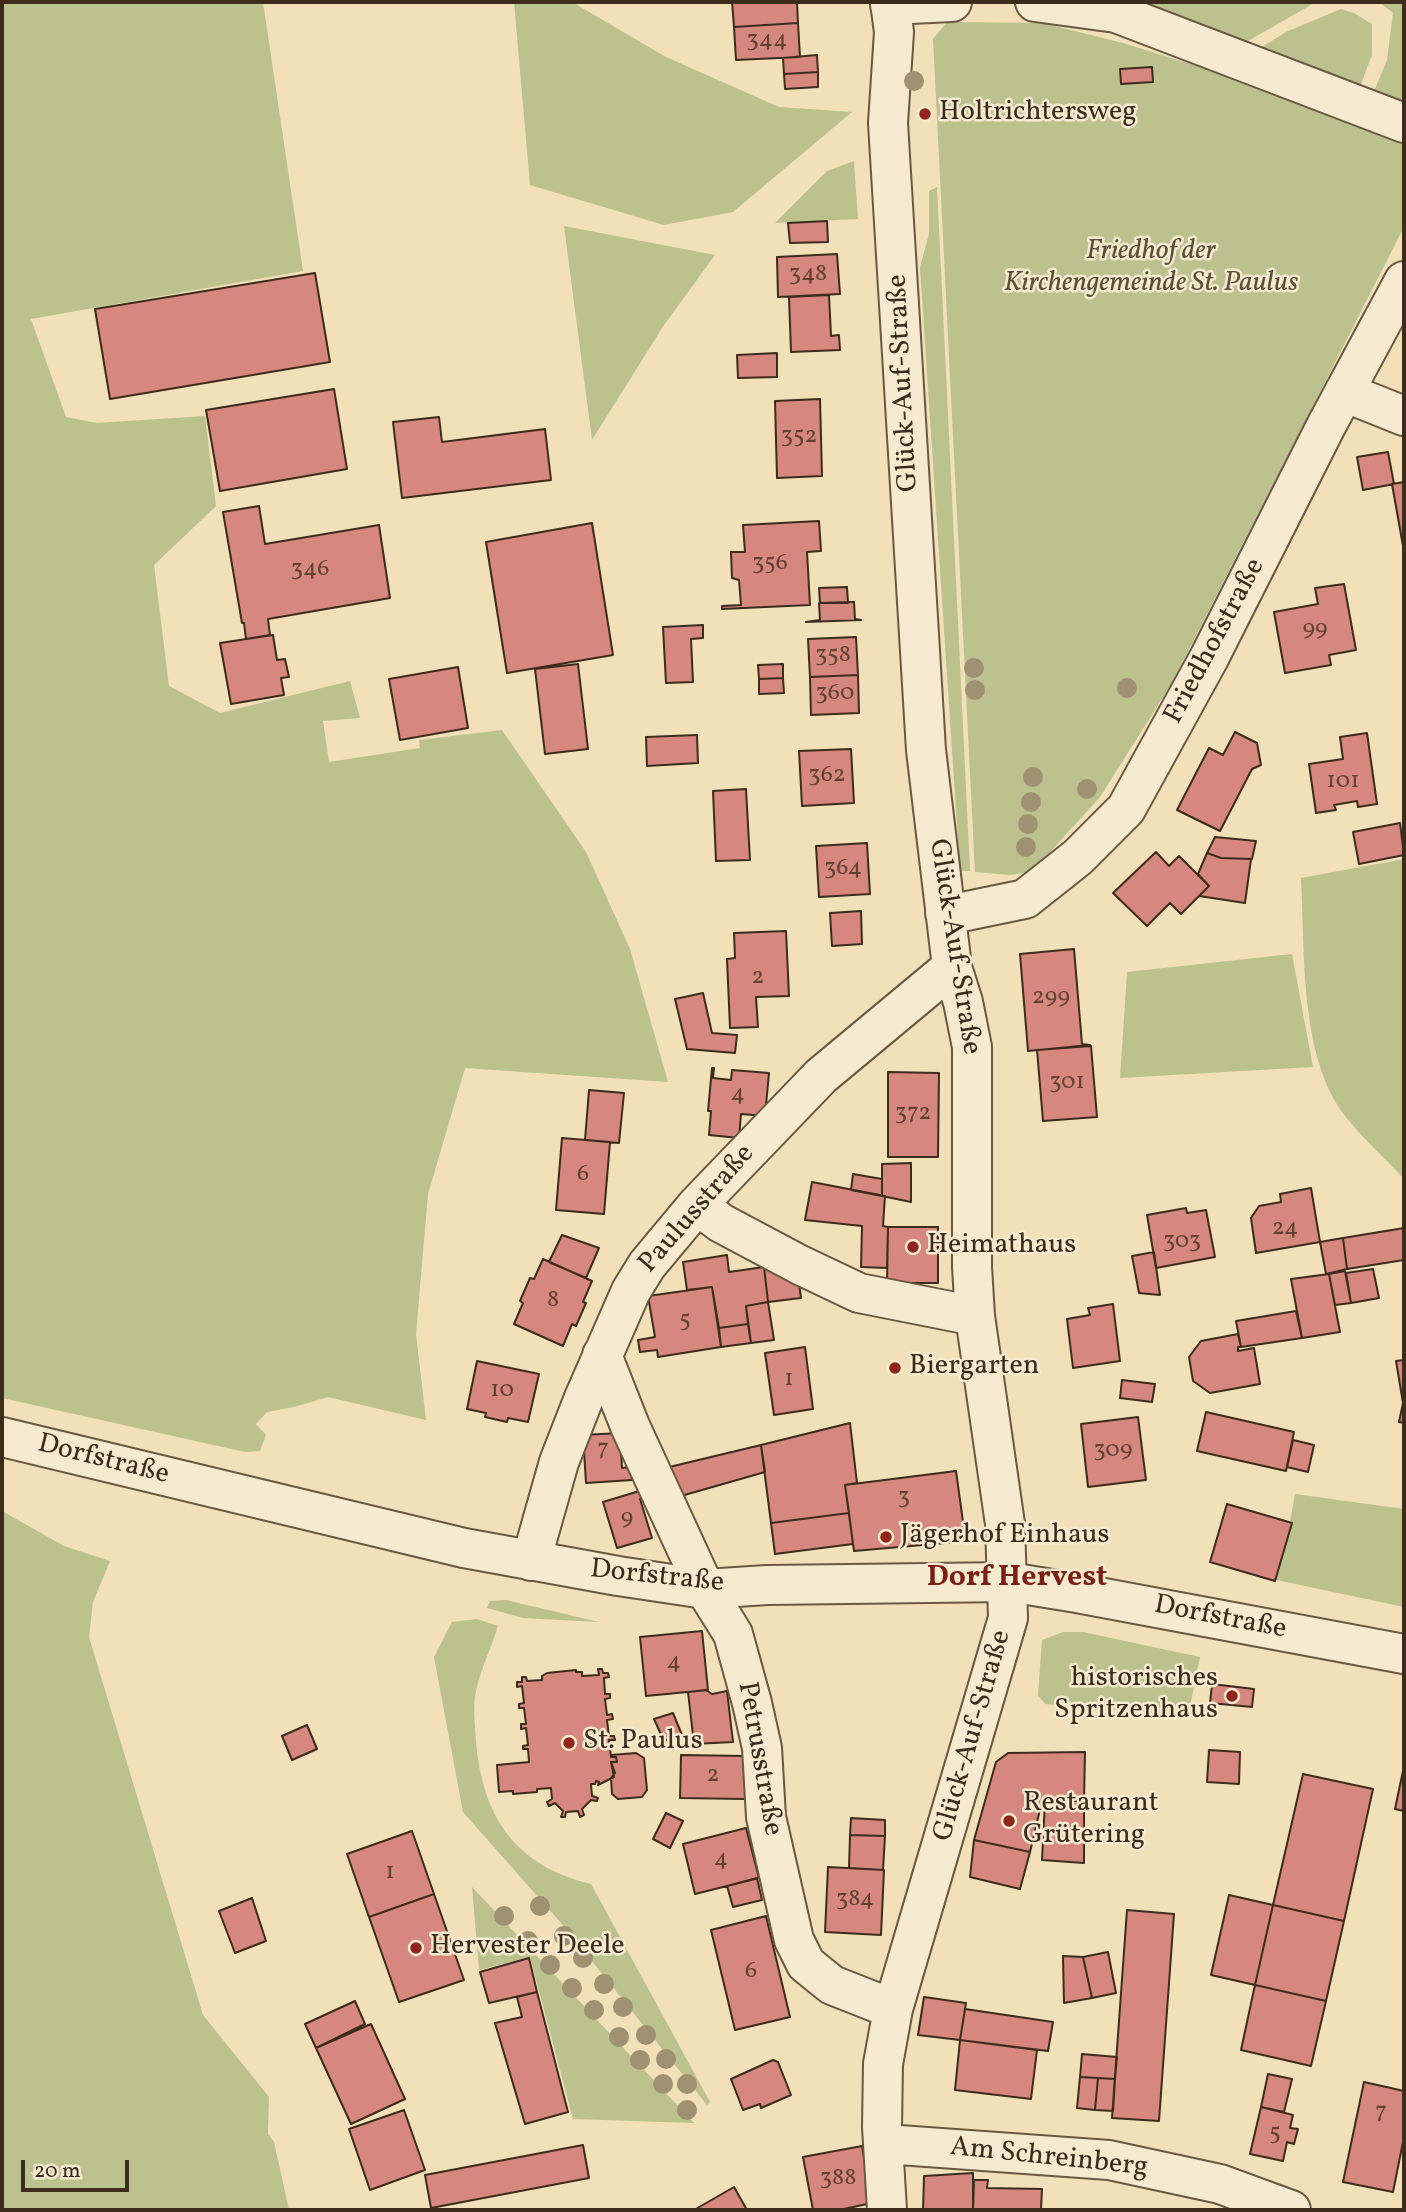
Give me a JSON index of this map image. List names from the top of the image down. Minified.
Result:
{"streets":{"street":["Glück-Auf-Straße","Friedhofstraße","Paulusstraße","Dorfstraße","Petrusstraße","Am Schreinberg"]},"crossings":[["Glück-Auf-Straße","Friedhofstraße"],["Glück-Auf-Straße","Paulusstraße"],["Glück-Auf-Straße","Dorfstraße"],["Glück-Auf-Straße","Petrusstraße"],["Glück-Auf-Straße","Am Schreinberg"],["Paulusstraße","Dorfstraße"],["Paulusstraße","Petrusstraße"],["Dorfstraße","Petrusstraße"]],"districts":["Dorf Hervest"],"parks":["Friedhof der Kirchengemeinde St. Paulus"],"places":["Holtrichtersweg","Heimathaus","Biergarten","Jägerhof Einhaus","historisches Spritzenhaus","St. Paulus","Restaurant Grütering","Hervester Deele"],"house_numbers":["344","348","352","356","346","99","358","360","362","101","364","2","299","301","4","372","6","24","303","8","5","1","10","7","309","3","9","4","2","4","1","384","6","7","5","388"],"scale_bar":"20 m"}
